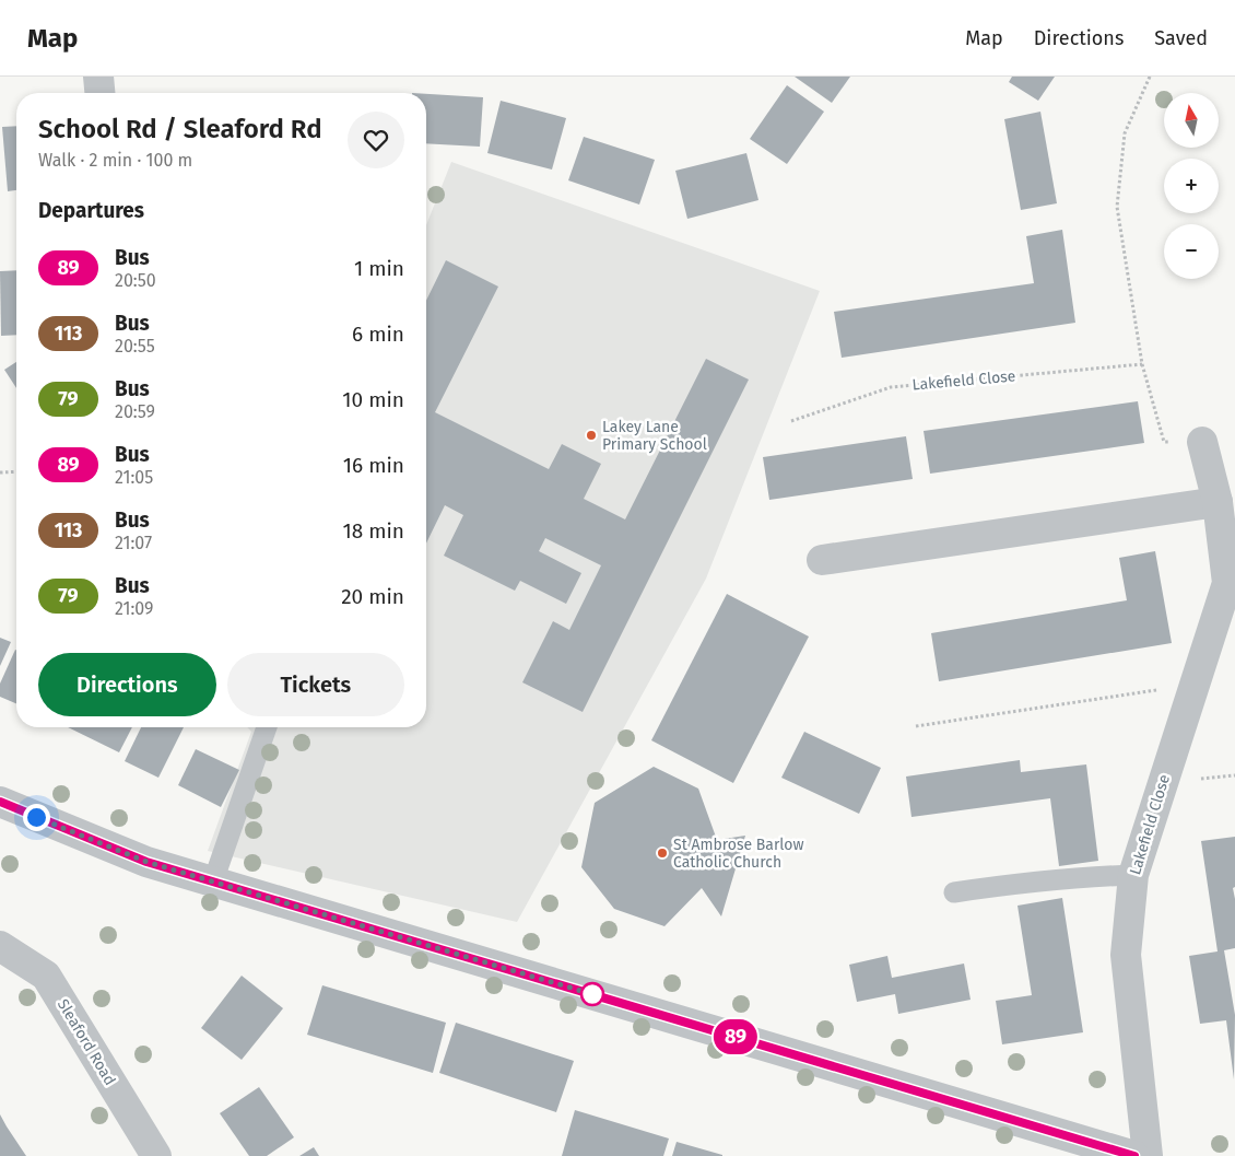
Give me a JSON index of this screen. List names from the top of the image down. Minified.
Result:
{"streets":{"street":["Lakefield Close","Sleaford Road"]},"places":["Lakey Lane Primary School","St Ambrose Barlow Catholic Church"],"lines":["bus line 89"],"north":"top","page":{"header":"Map","nav":["Map","Directions","Saved"],"on_map":"89","map_buttons":["+","−"],"heading":[["School Rd / Sleaford Rd","Walk · 2 min · 100 m"],"Departures"],"list":[{"mark":"89","name":"Bus","note":"20:50","value":"1 min"},{"mark":"113","name":"Bus","note":"20:55","value":"6 min"},{"mark":"79","name":"Bus","note":"20:59","value":"10 min"},{"mark":"89","name":"Bus","note":"21:05","value":"16 min"},{"mark":"113","name":"Bus","note":"21:07","value":"18 min"},{"mark":"79","name":"Bus","note":"21:09","value":"20 min"}],"buttons":["Directions","Tickets"]}}
